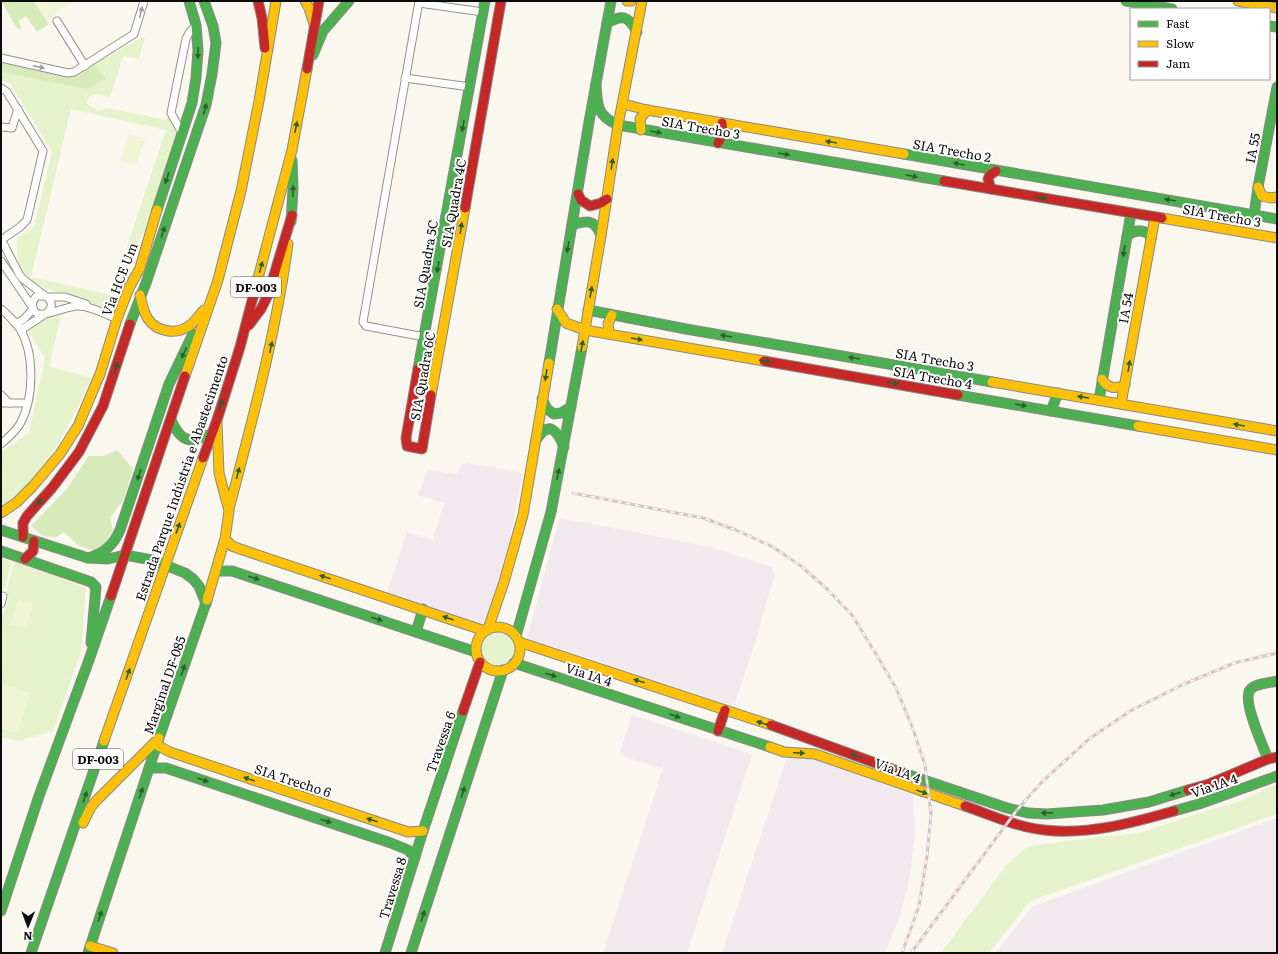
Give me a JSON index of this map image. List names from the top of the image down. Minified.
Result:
{"streets":{"main road":["SIA Trecho 3","IA 55","SIA Trecho 2","SIA Quadra 4C","SIA Quadra 5C","Via HCE Um","DF-003","IA 54","SIA Quadra 6C","SIA Trecho 4","Estrada Parque Indústria e Abastecimento","Via 1A 4","Marginal DF-085","Travessa 6","SIA Trecho 6","Travessa 8"]},"crossings":[["SIA Trecho 3","IA 54"],["IA 55","SIA Trecho 2"],["SIA Quadra 4C","SIA Quadra 6C"],["SIA Quadra 5C","SIA Quadra 6C"],["Estrada Parque Indústria e Abastecimento","Marginal DF-085"],["Via 1A 4","Travessa 6"],["Marginal DF-085","SIA Trecho 6"],["Travessa 6","SIA Trecho 6"],["Travessa 6","Travessa 8"],["SIA Trecho 6","Travessa 8"]],"one_way":["SIA Trecho 2","SIA Quadra 4C","SIA Quadra 5C","SIA Trecho 4"],"legend":["Fast","Slow","Jam"],"north":"bottom"}
